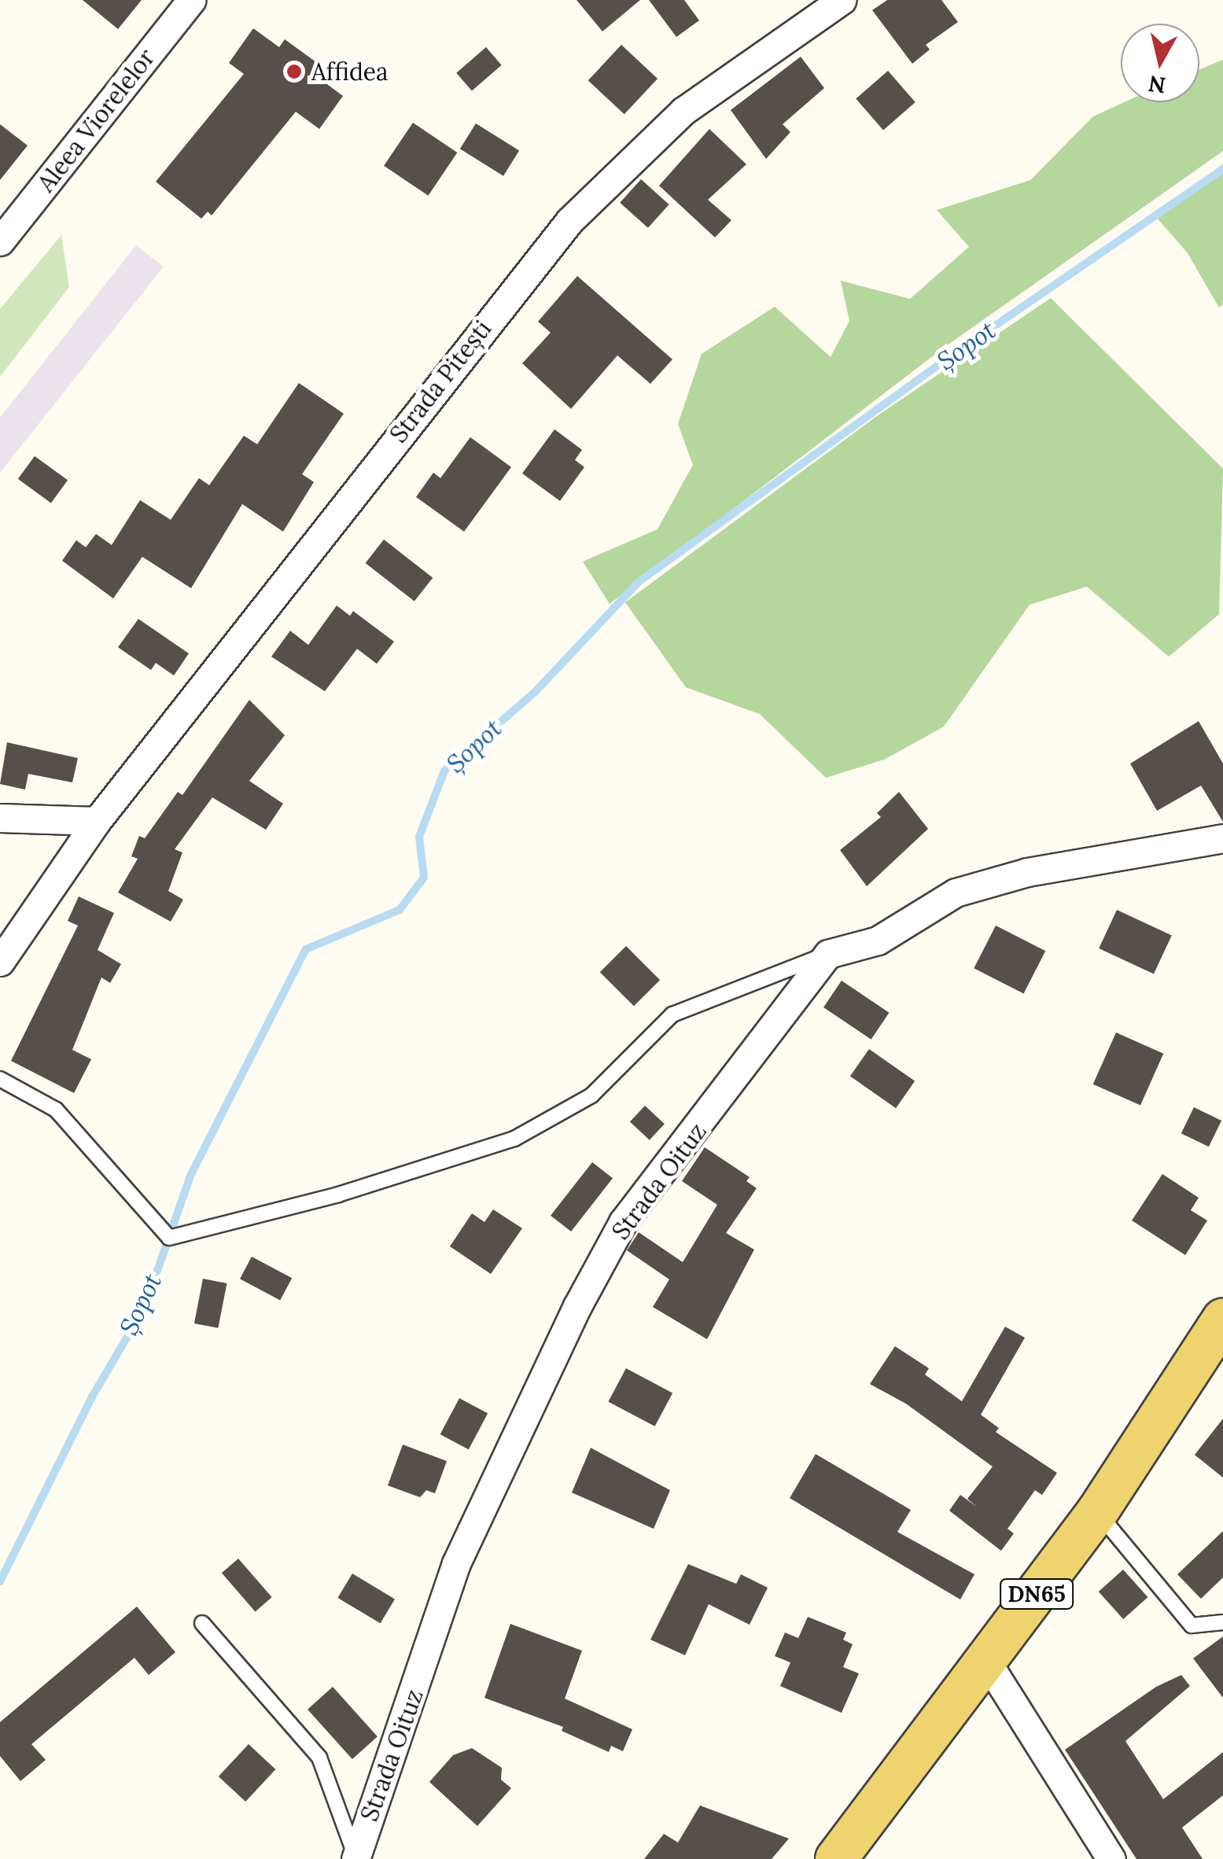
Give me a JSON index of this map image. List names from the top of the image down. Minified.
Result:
{"streets":{"main road":["DN65"],"street":["Aleea Viorelelor","Strada Pitești","Strada Oituz"]},"water":["Șopot"],"places":["Affidea"],"north":"bottom"}
